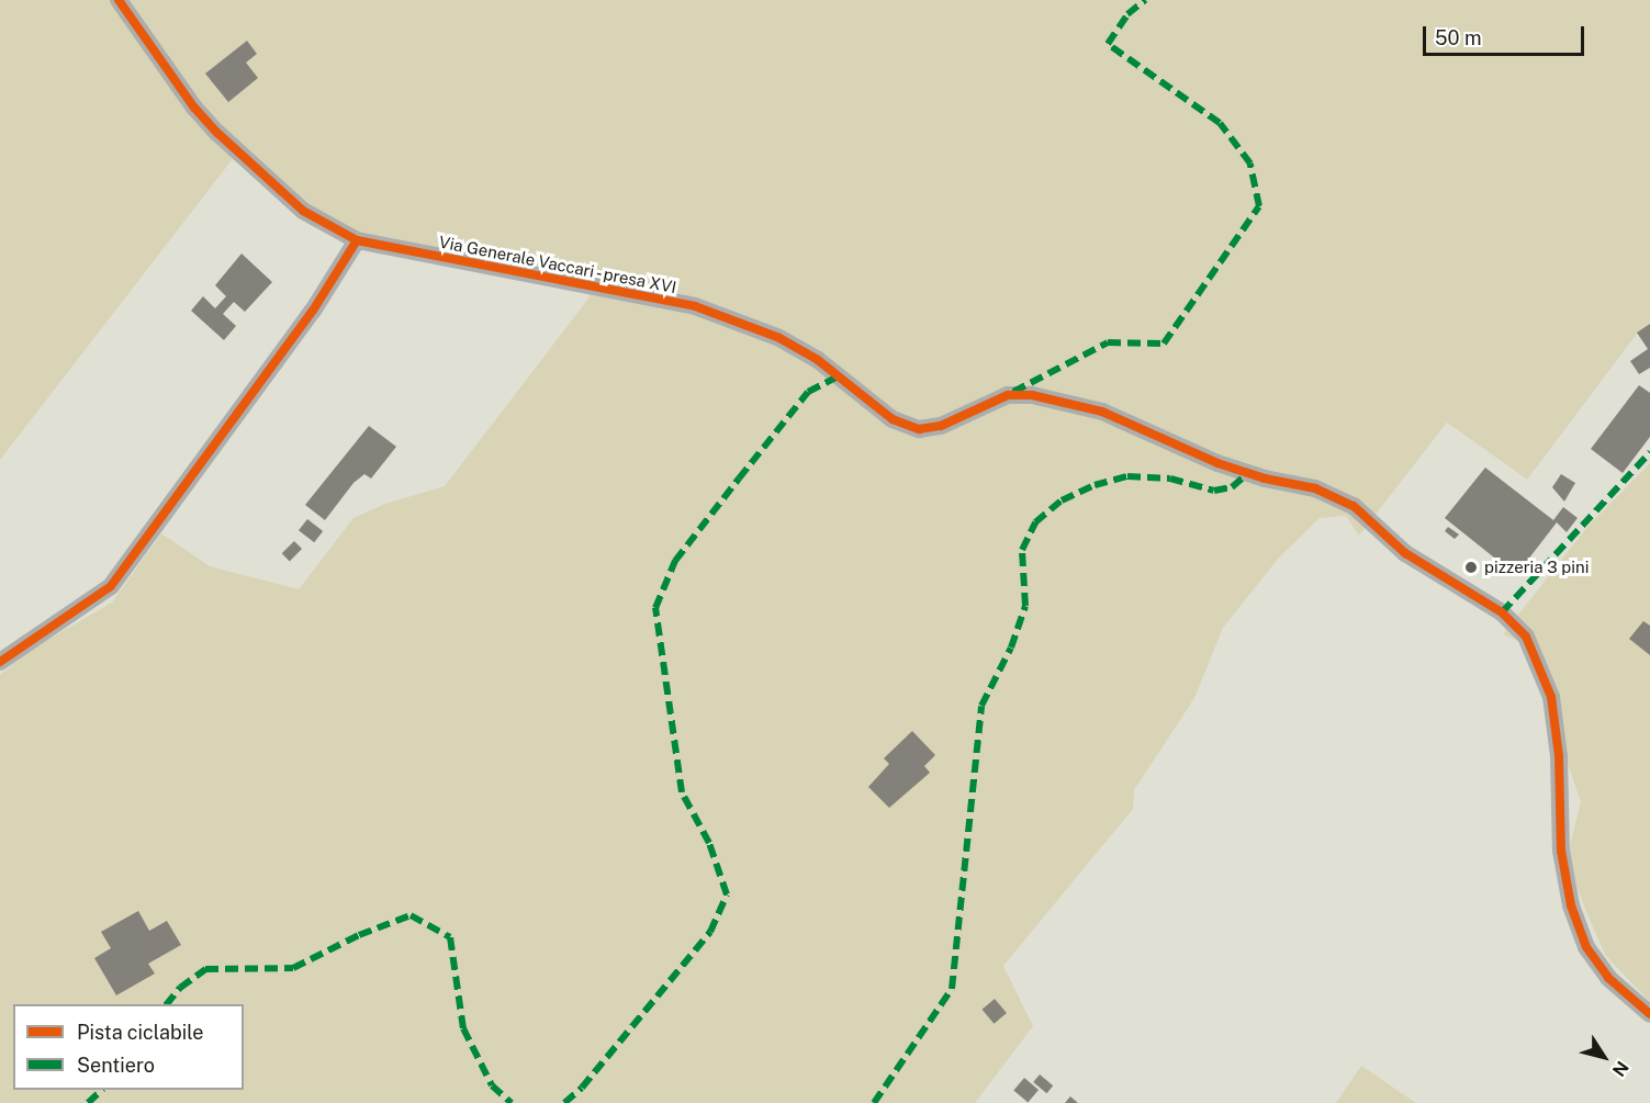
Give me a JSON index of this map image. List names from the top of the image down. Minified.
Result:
{"streets":{"street":["Via Generale Vaccari - presa XVI"]},"places":["pizzeria 3 pini"],"legend":["Pista ciclabile","Sentiero"],"scale_bar":"50 m","north":"bottom right"}
